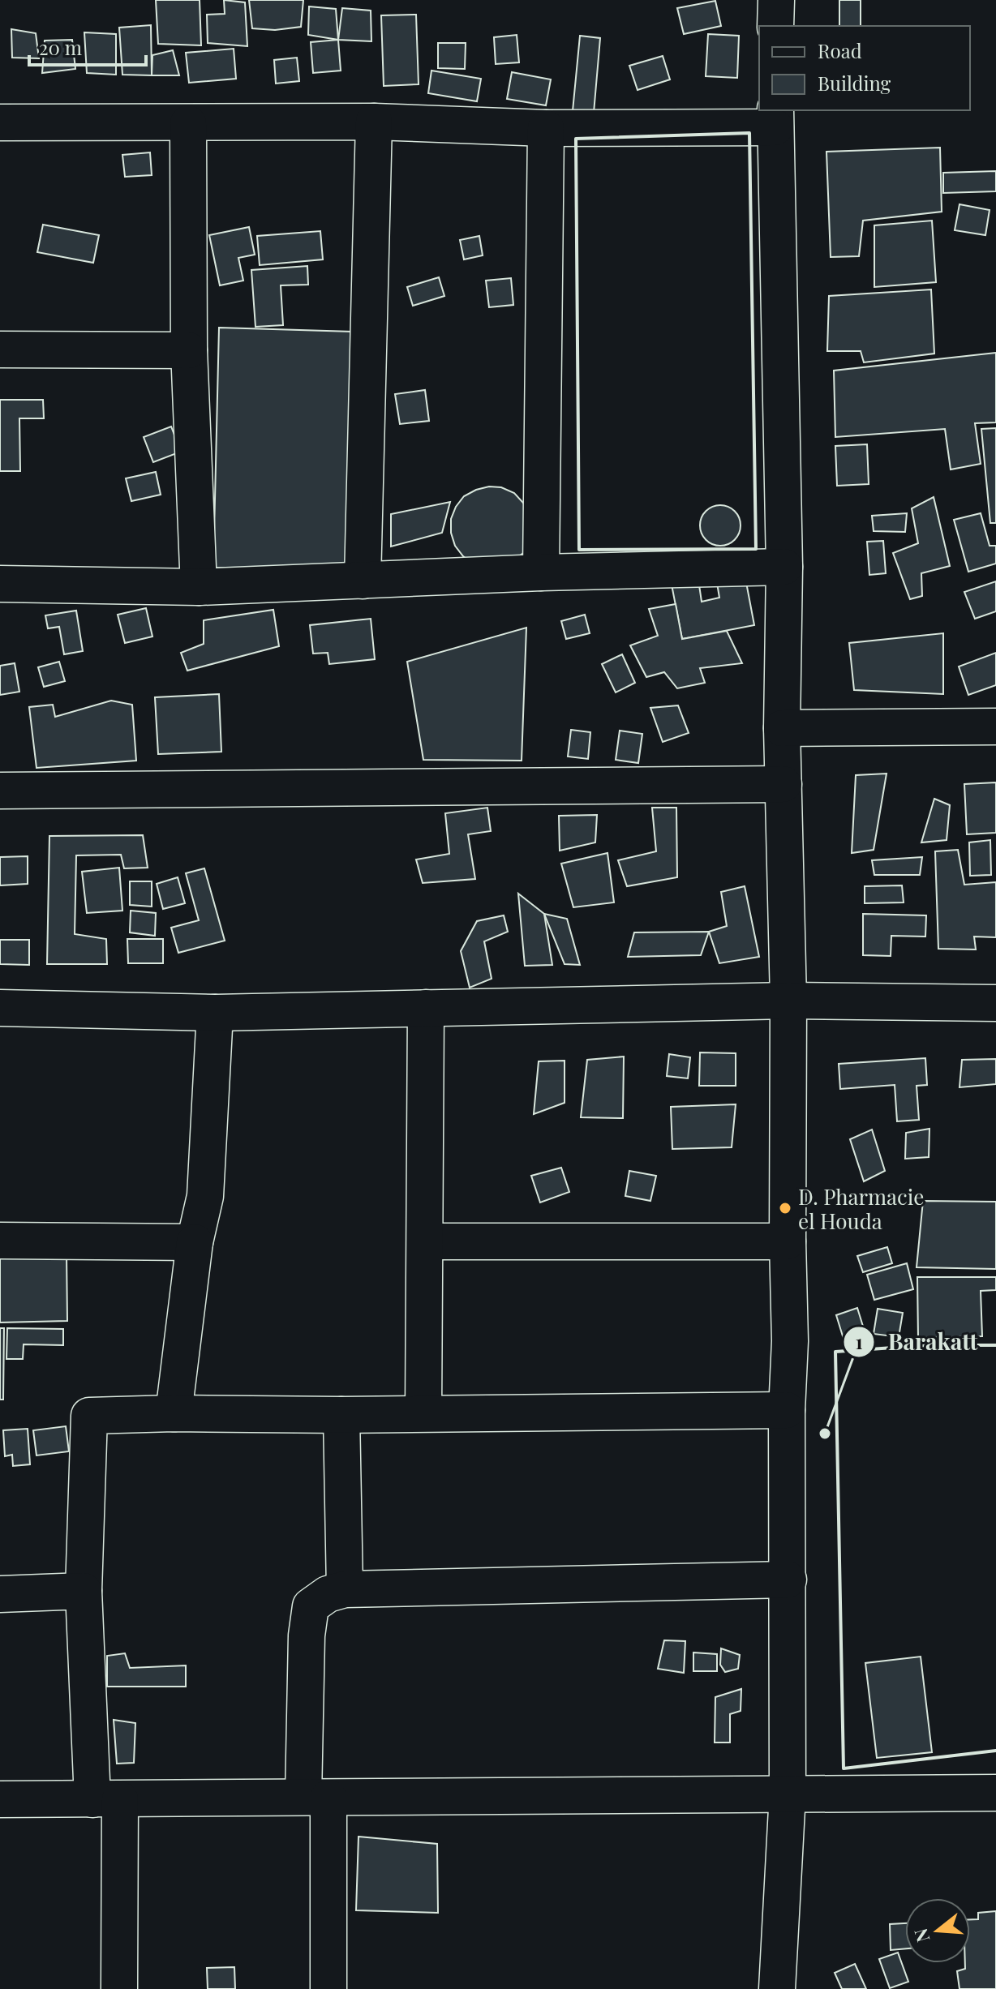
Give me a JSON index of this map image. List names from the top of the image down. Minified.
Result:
{"places":["D. Pharmacie el Houda","Barakatt"],"legend":["Road","Building"],"scale_bar":"20 m","north":"left"}
